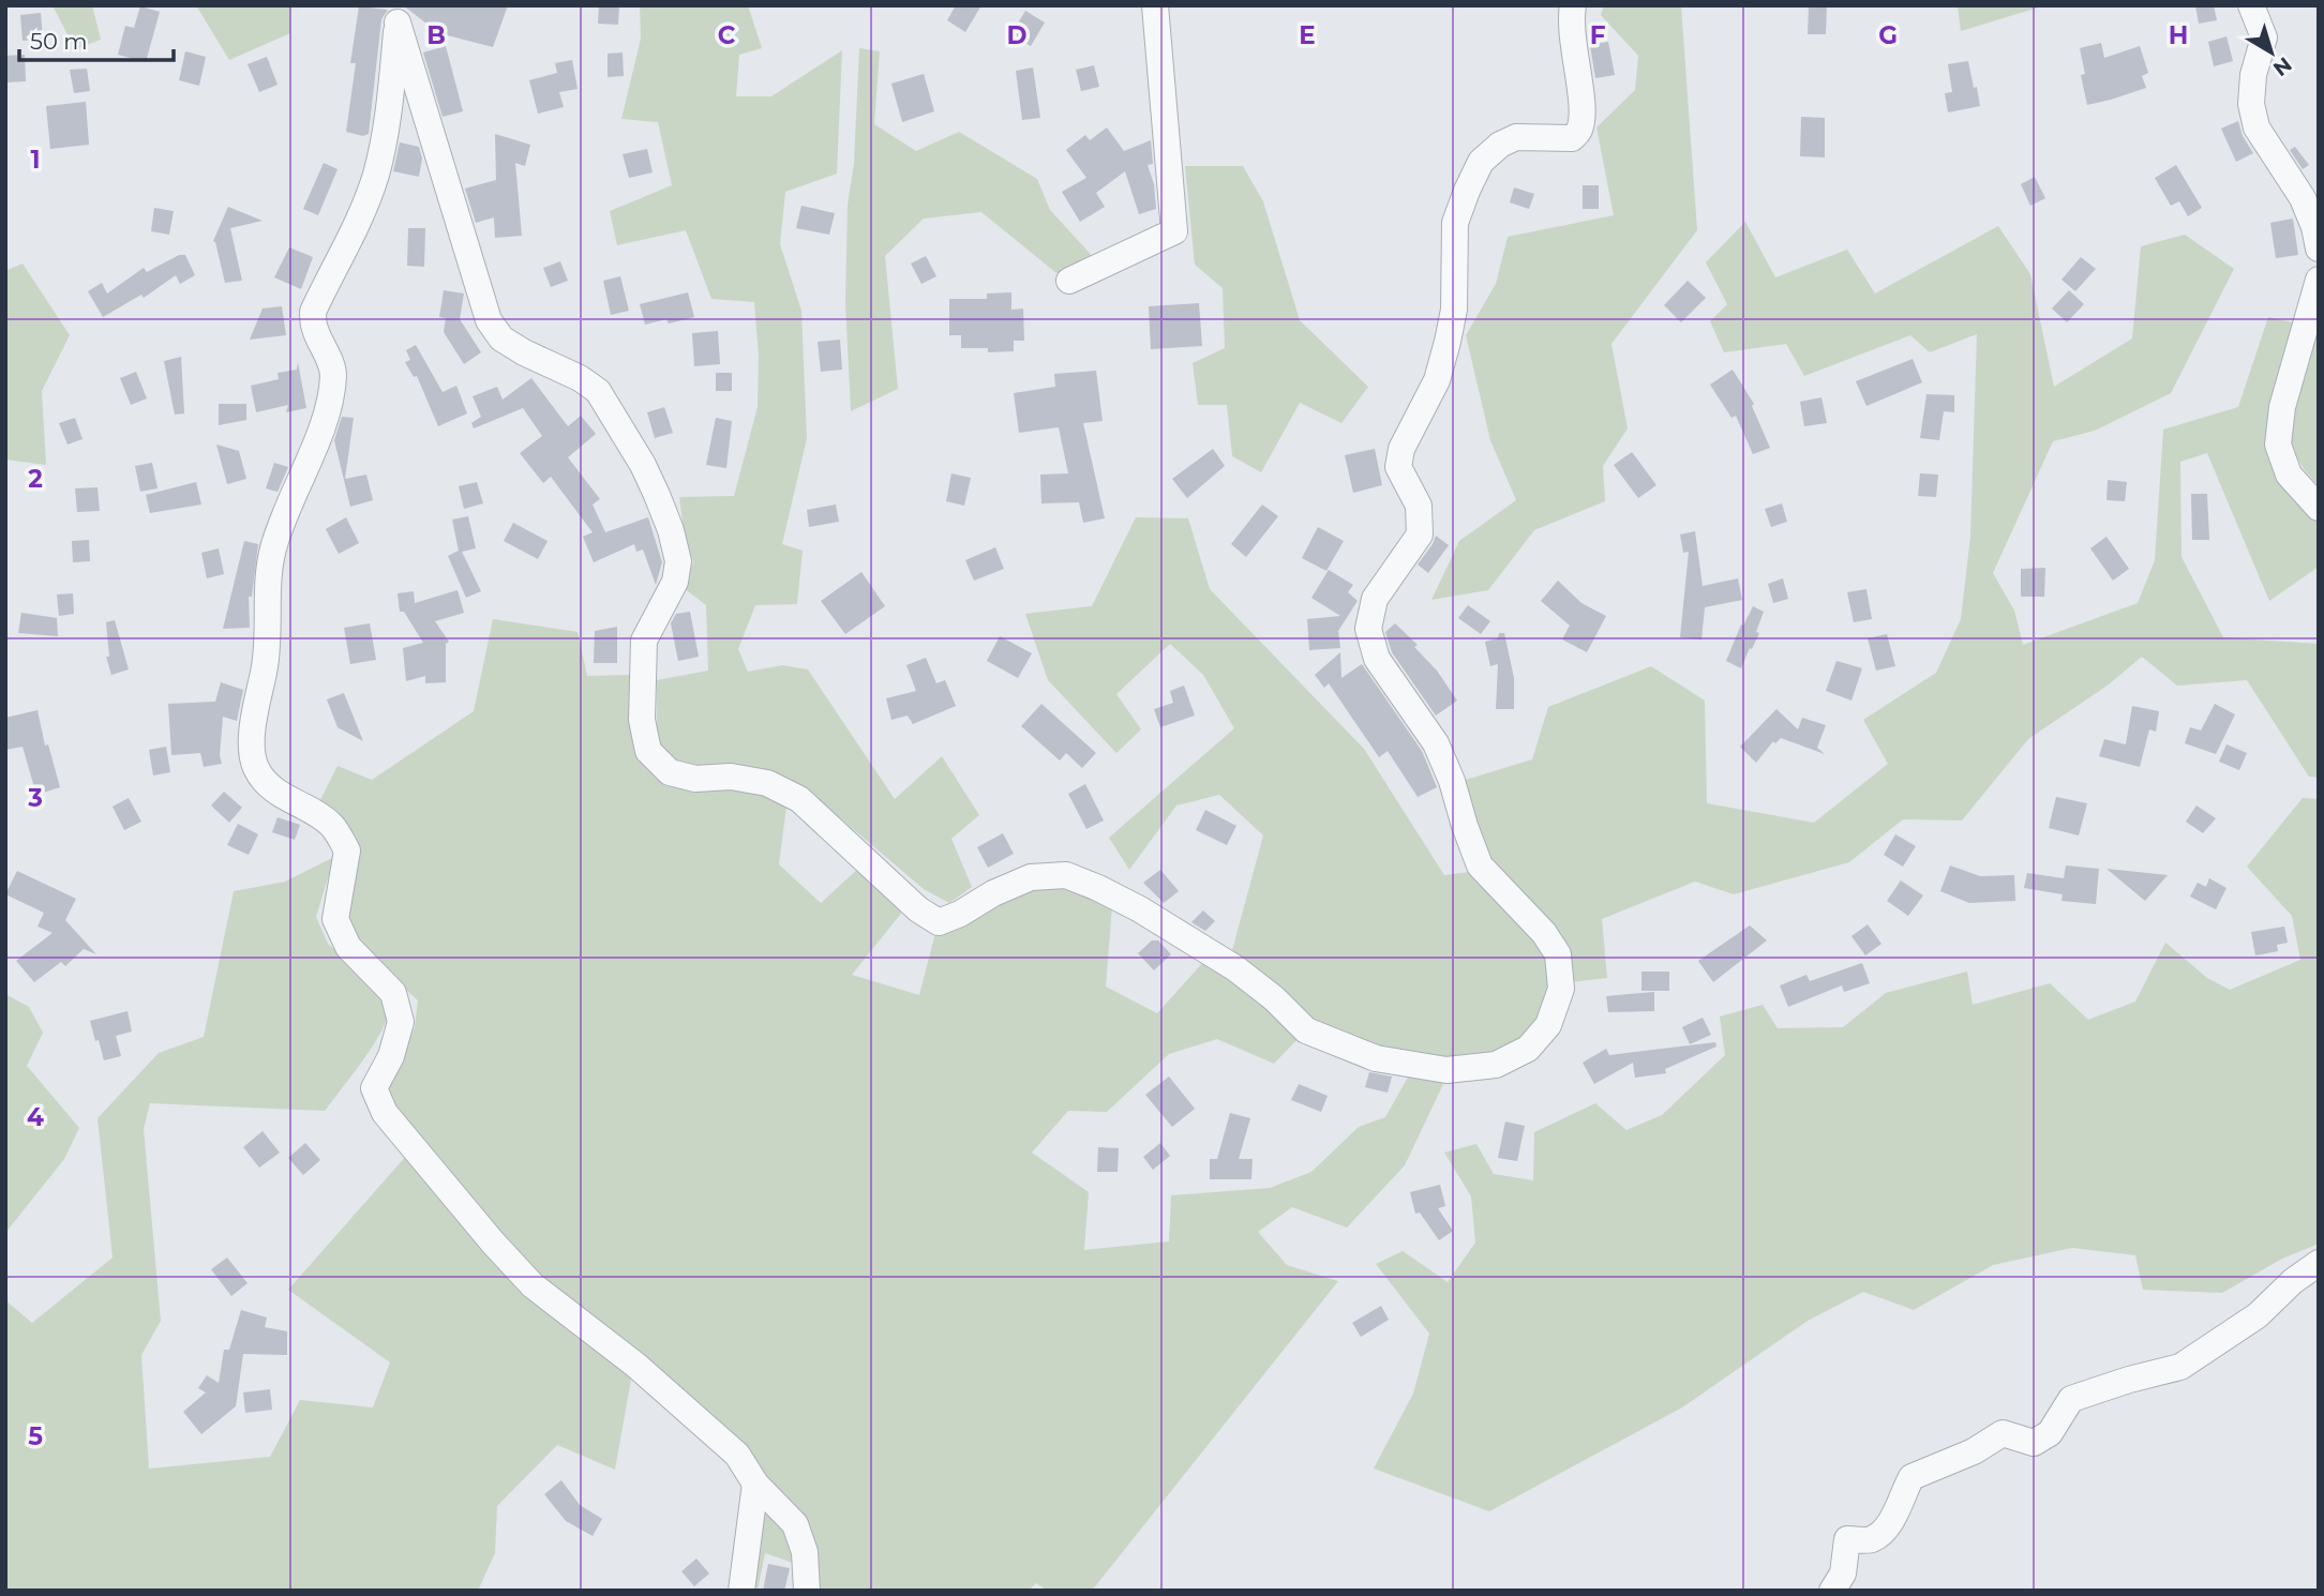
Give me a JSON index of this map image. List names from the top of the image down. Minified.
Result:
{"scale_bar":"50 m","north":"bottom right","grid":{"columns":["B","C","D","E","F","G","H"],"rows":["1","2","3","4","5"]}}
